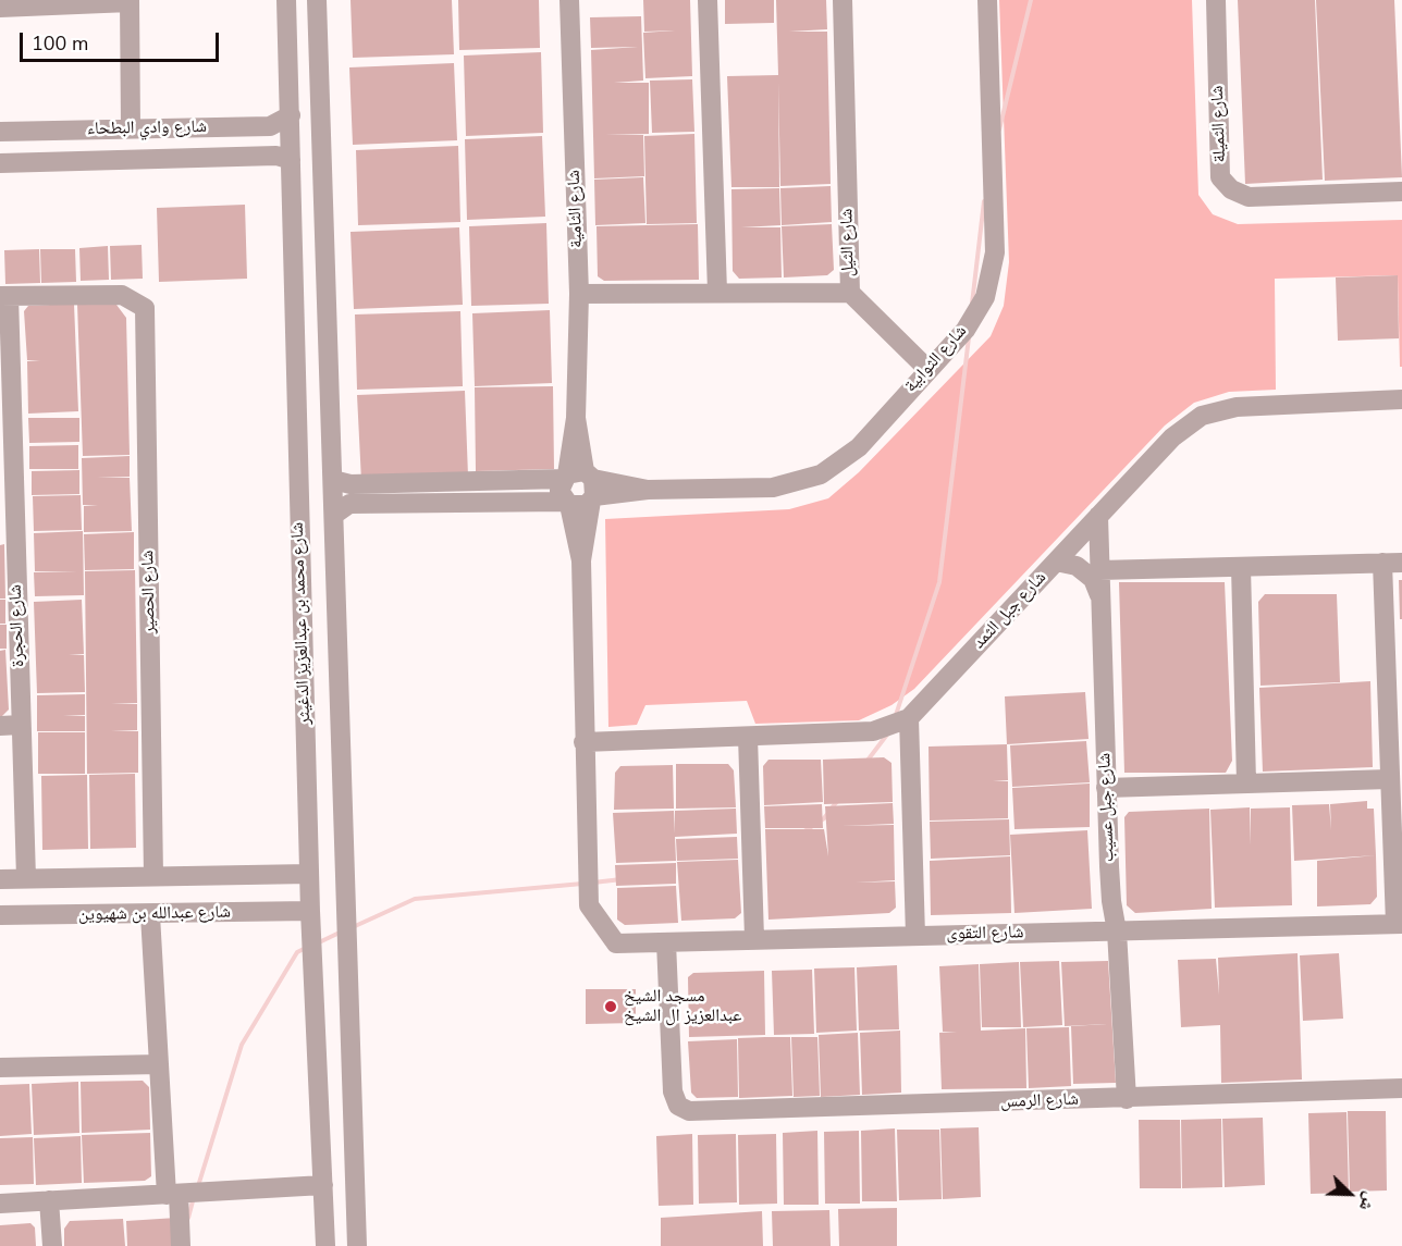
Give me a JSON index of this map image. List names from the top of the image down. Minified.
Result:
{"streets":{"street":["شارع الثميلة","شارع وادي البطحاء","شارع الثامية","شارع الثيل","شارع الثوابية","شارع الحصير","شارع جبل الثمد","شارع محمد بن عبدالعزيز الدغيثر","شارع الحجرة","شارع جبل عسيب","شارع عبدالله بن شهيوين","شارع التقوى","شارع الرمس"]},"crossings":[["شارع وادي البطحاء","شارع محمد بن عبدالعزيز الدغيثر"],["شارع الثامية","شارع الثيل"],["شارع الثامية","شارع الثوابية"],["شارع الحصير","شارع الحجرة"],["شارع جبل الثمد","شارع جبل عسيب"],["شارع جبل الثمد","شارع التقوى"],["شارع محمد بن عبدالعزيز الدغيثر","شارع عبدالله بن شهيوين"],["شارع جبل عسيب","شارع التقوى"],["شارع جبل عسيب","شارع الرمس"],["شارع التقوى","شارع الرمس"]],"places":["مسجد الشيخ عبدالعزيز ال الشيخ"],"scale_bar":"100 m","north":"bottom right"}
